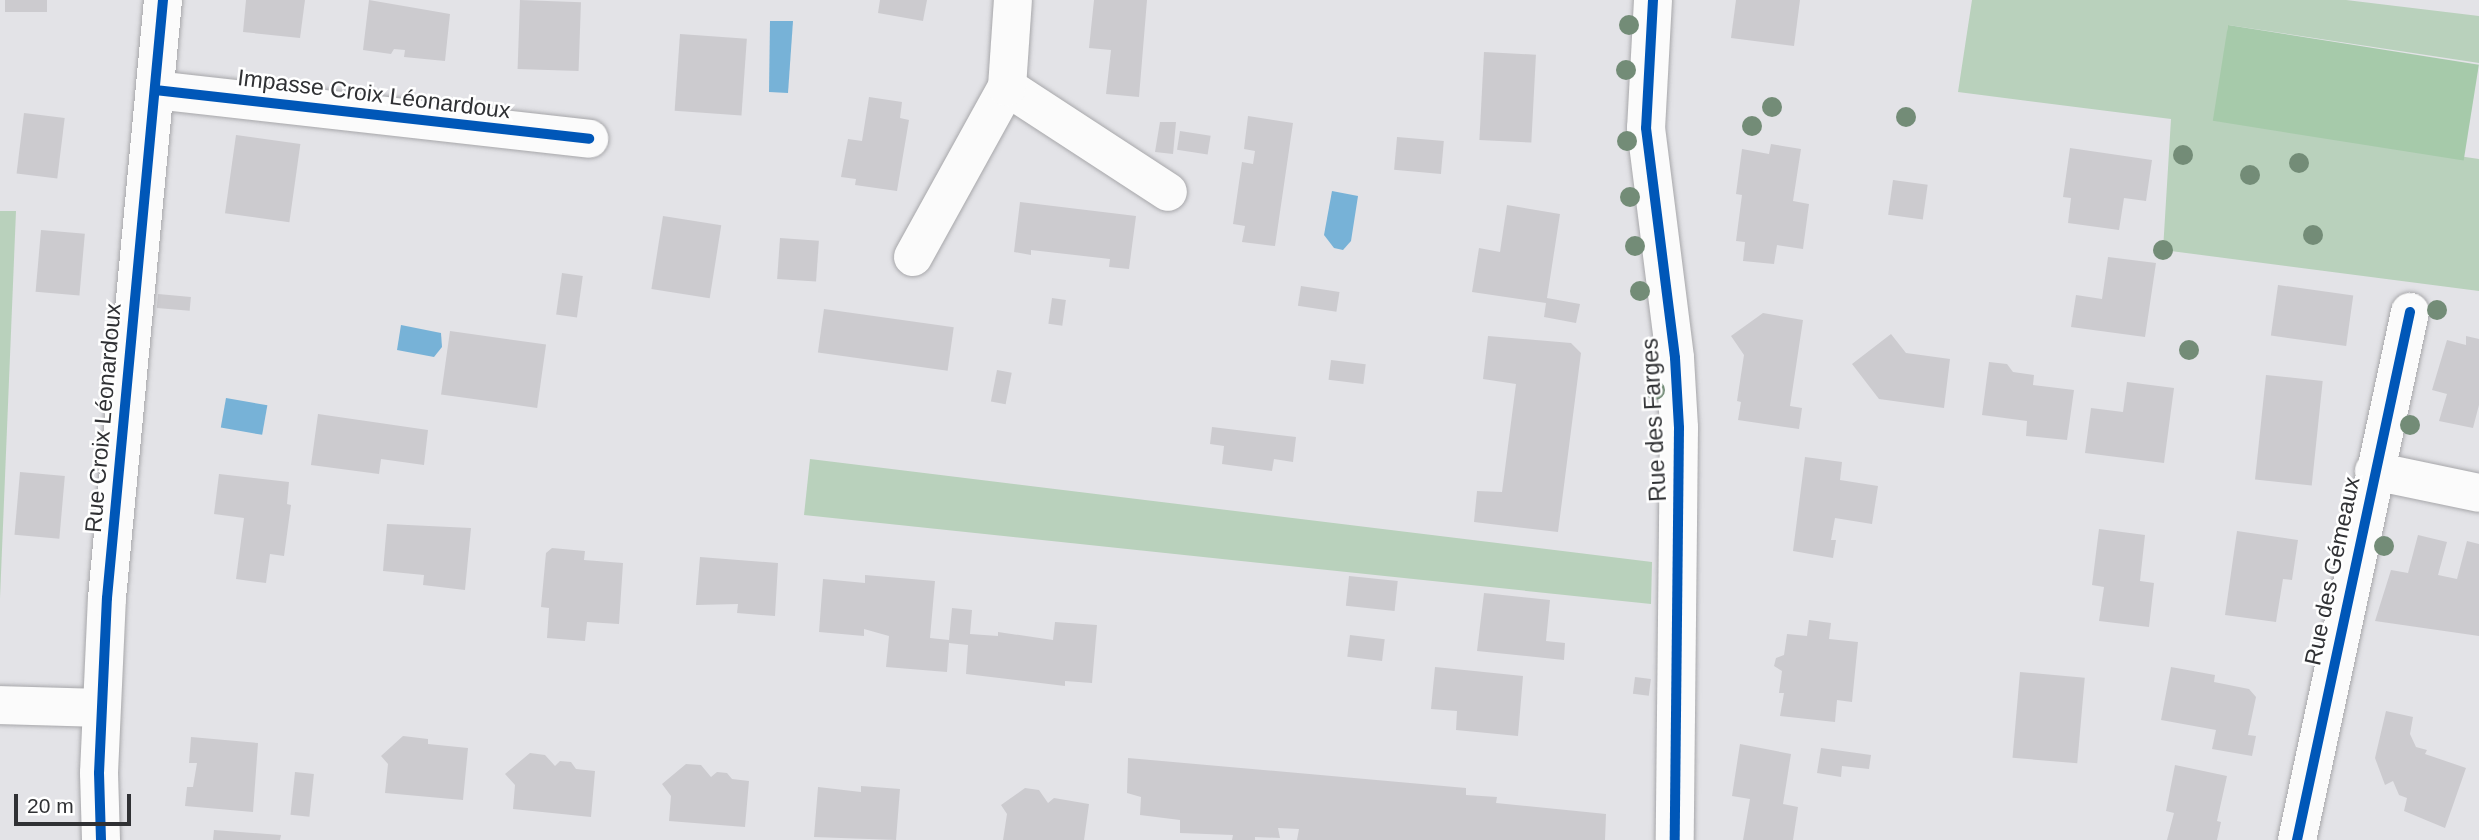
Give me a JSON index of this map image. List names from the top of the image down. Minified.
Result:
{"streets":{"street":["Impasse Croix Léonardoux","Rue Croix Léonardoux","Rue des Farges","Rue des Gémeaux"]},"crossings":[["Impasse Croix Léonardoux","Rue Croix Léonardoux"]],"scale_bar":"20 m"}
